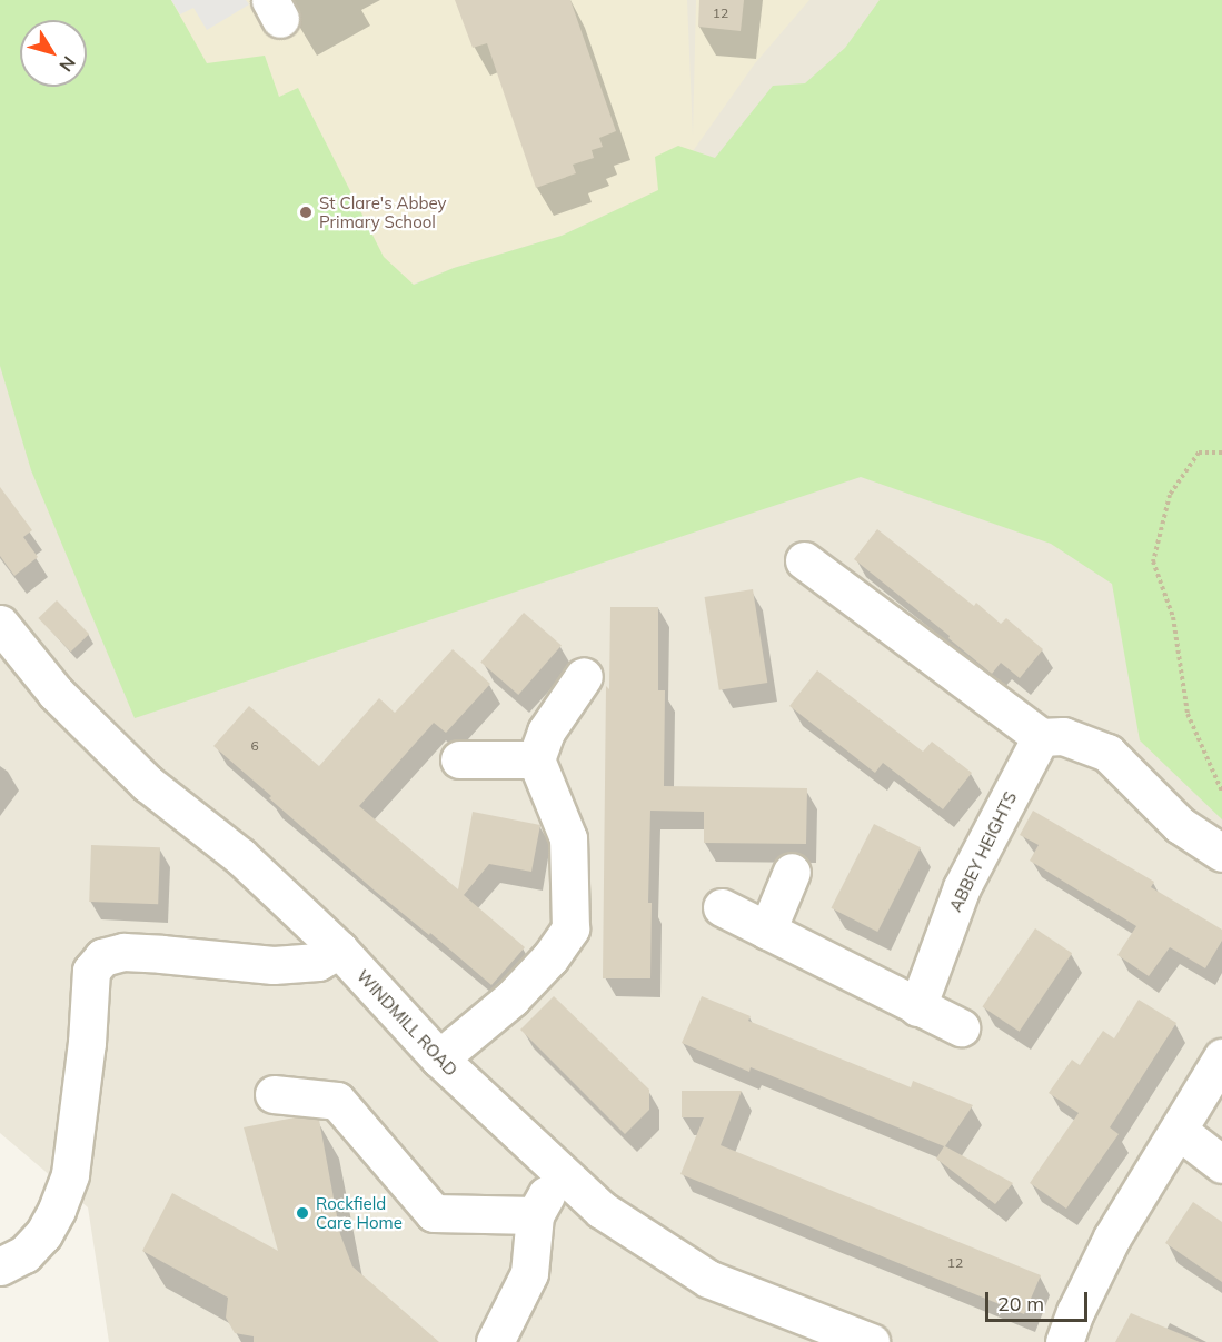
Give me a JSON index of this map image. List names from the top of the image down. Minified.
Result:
{"streets":{"street":["ABBEY HEIGHTS","WINDMILL ROAD"]},"places":["St Clare's Abbey Primary School","Rockfield Care Home"],"house_numbers":["12","6","12"],"scale_bar":"20 m","north":"bottom right"}
